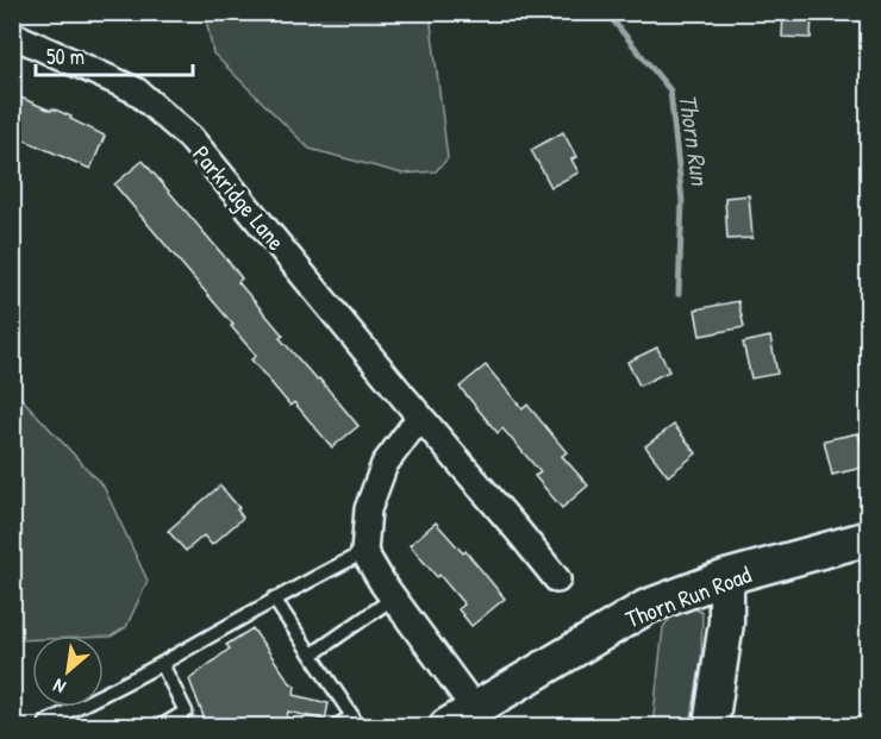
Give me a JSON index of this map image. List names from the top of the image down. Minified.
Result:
{"streets":{"street":["Parkridge Lane","Thorn Run Road"]},"water":["Thorn Run"],"scale_bar":"50 m","north":"bottom left"}
